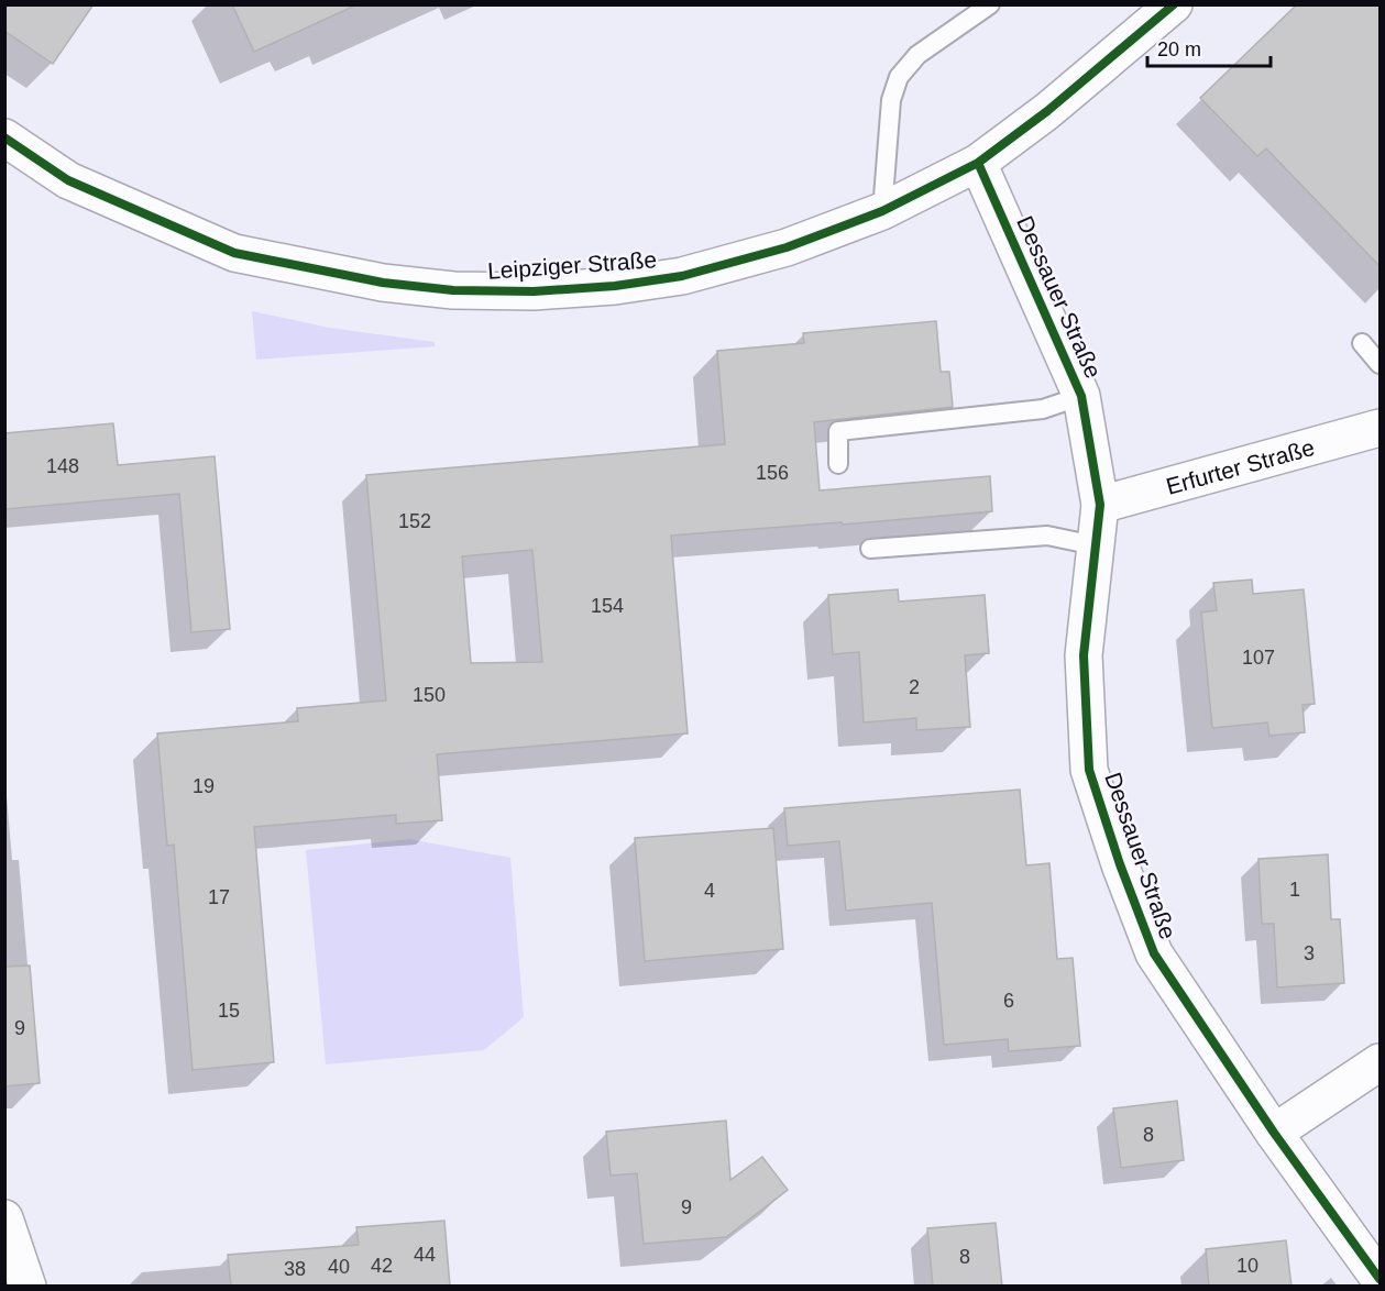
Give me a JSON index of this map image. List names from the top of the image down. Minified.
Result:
{"streets":{"street":["Leipziger Straße","Dessauer Straße","Erfurter Straße"]},"crossings":[["Leipziger Straße","Dessauer Straße"],["Dessauer Straße","Erfurter Straße"]],"house_numbers":["148","156","152","154","107","2","150","19","1","4","17","3","6","15","9","8","9","44","8","42","10","40","38"],"scale_bar":"20 m"}
